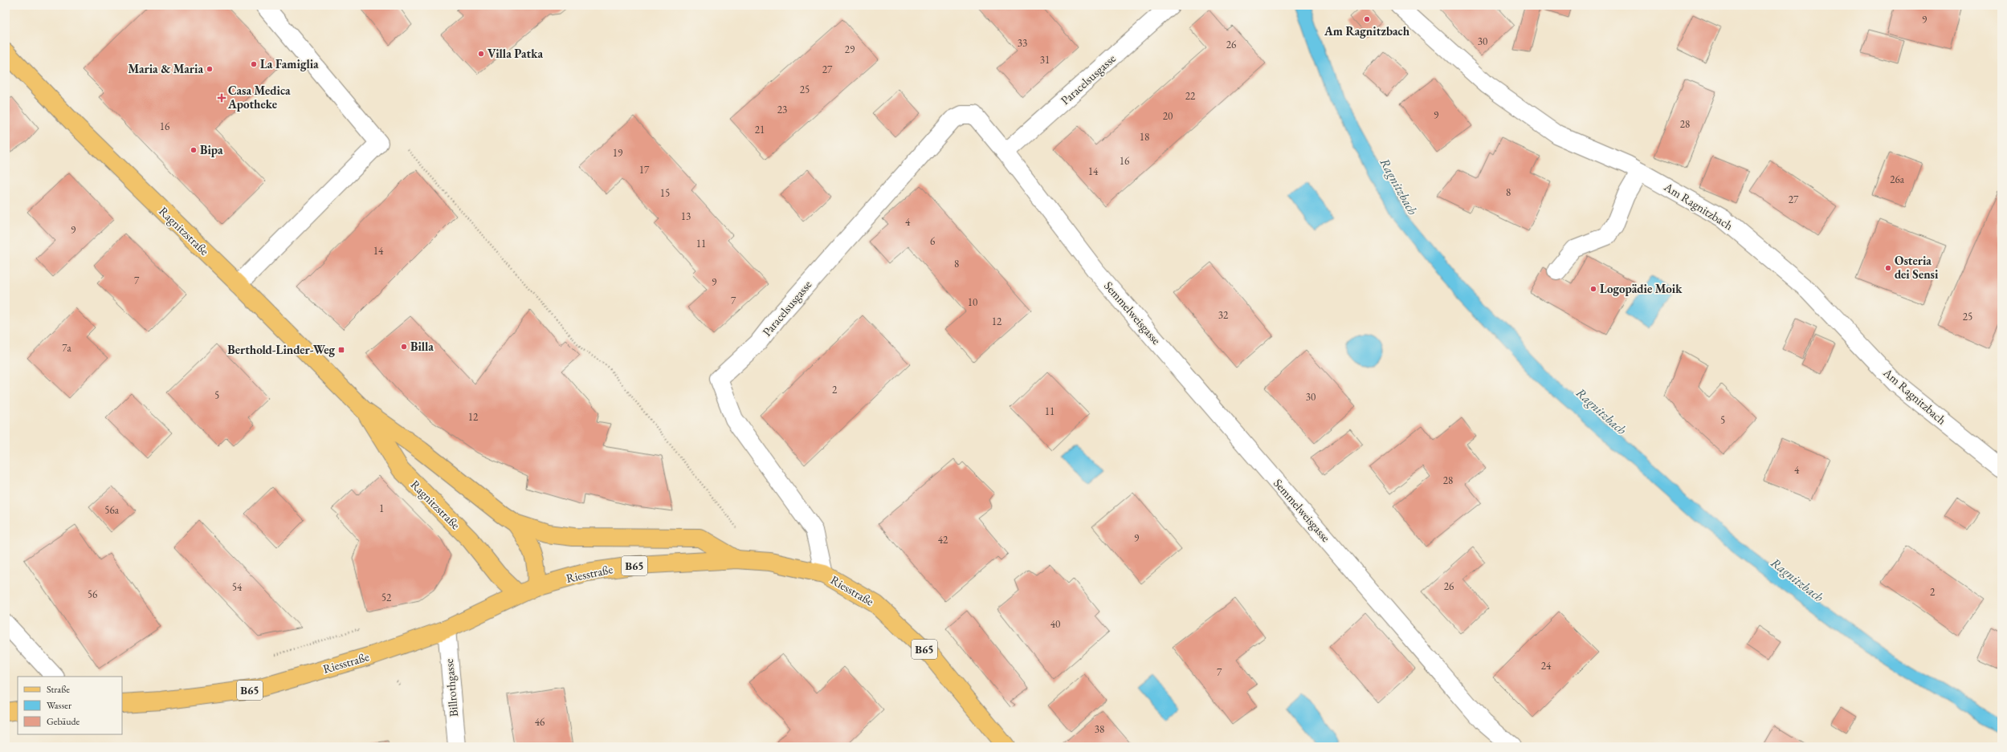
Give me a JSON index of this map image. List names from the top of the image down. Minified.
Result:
{"streets":{"main road":["Ragnitzstraße","B65","Riesstraße"],"street":["Paracelsusgasse","Am Ragnitzbach","Semmelweisgasse","Billrothgasse"]},"crossings":[["Paracelsusgasse","Semmelweisgasse"],["Paracelsusgasse","Riesstraße"],["Ragnitzstraße","Riesstraße"],["Riesstraße","Billrothgasse"]],"water":["Ragnitzbach"],"places":{"other":["Am Ragnitzbach","Villa Patka","La Famiglia","Maria & Maria","Bipa","Osteria dei Sensi","Logopädie Moik","Billa"],"health":["Casa Medica Apotheke"],"transit":["Berthold-Linder-Weg"]},"house_numbers":["9","30","33","26","29","31","27","25","22","23","9","20","28","16","21","18","19","16","17","14","26a","8","15","27","13","4","9","6","11","14","8","7","9","7","10","32","25","12","7a","2","5","30","11","12","5","4","28","1","56a","9","42","26","54","2","56","52","40","24","7","46","38"],"legend":["Straße","Wasser","Gebäude"]}
